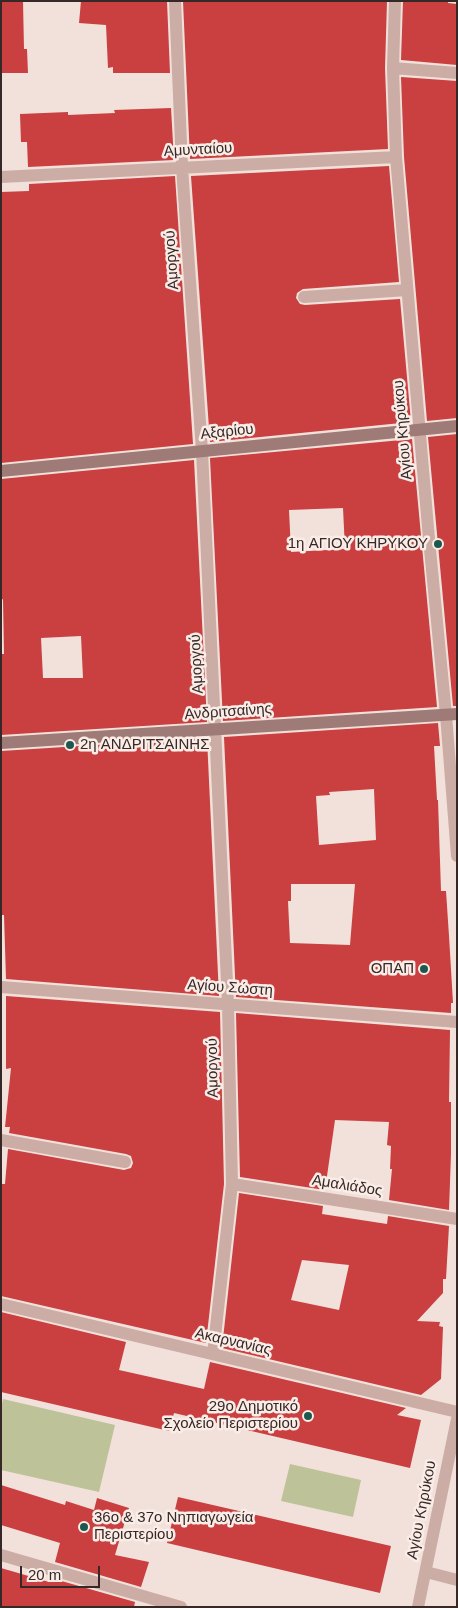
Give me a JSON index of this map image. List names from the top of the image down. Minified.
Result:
{"streets":{"street":["Αμυνταίου","Αμοργού","Αγίου Κηρύκου","Αξαρίου","Ανδριτσαίνης","Αγίου Σώστη","Αμαλιάδος","Ακαρνανίας"]},"crossings":[["Αμυνταίου","Αμοργού"],["Αμυνταίου","Αγίου Κηρύκου"],["Αμοργού","Αξαρίου"],["Αμοργού","Ανδριτσαίνης"],["Αμοργού","Αγίου Σώστη"],["Αμοργού","Αμαλιάδος"],["Αμοργού","Ακαρνανίας"],["Αγίου Κηρύκου","Αξαρίου"],["Αγίου Κηρύκου","Ανδριτσαίνης"]],"places":["1η ΑΓΙΟΥ ΚΗΡΥΚΟΥ","2η ΑΝΔΡΙΤΣΑΙΝΗΣ","ΟΠΑΠ","29o Δημοτικό Σχολείο Περιστερίου","36ο & 37ο Νηπιαγωγεία Περιστερίου"],"scale_bar":"20 m"}
